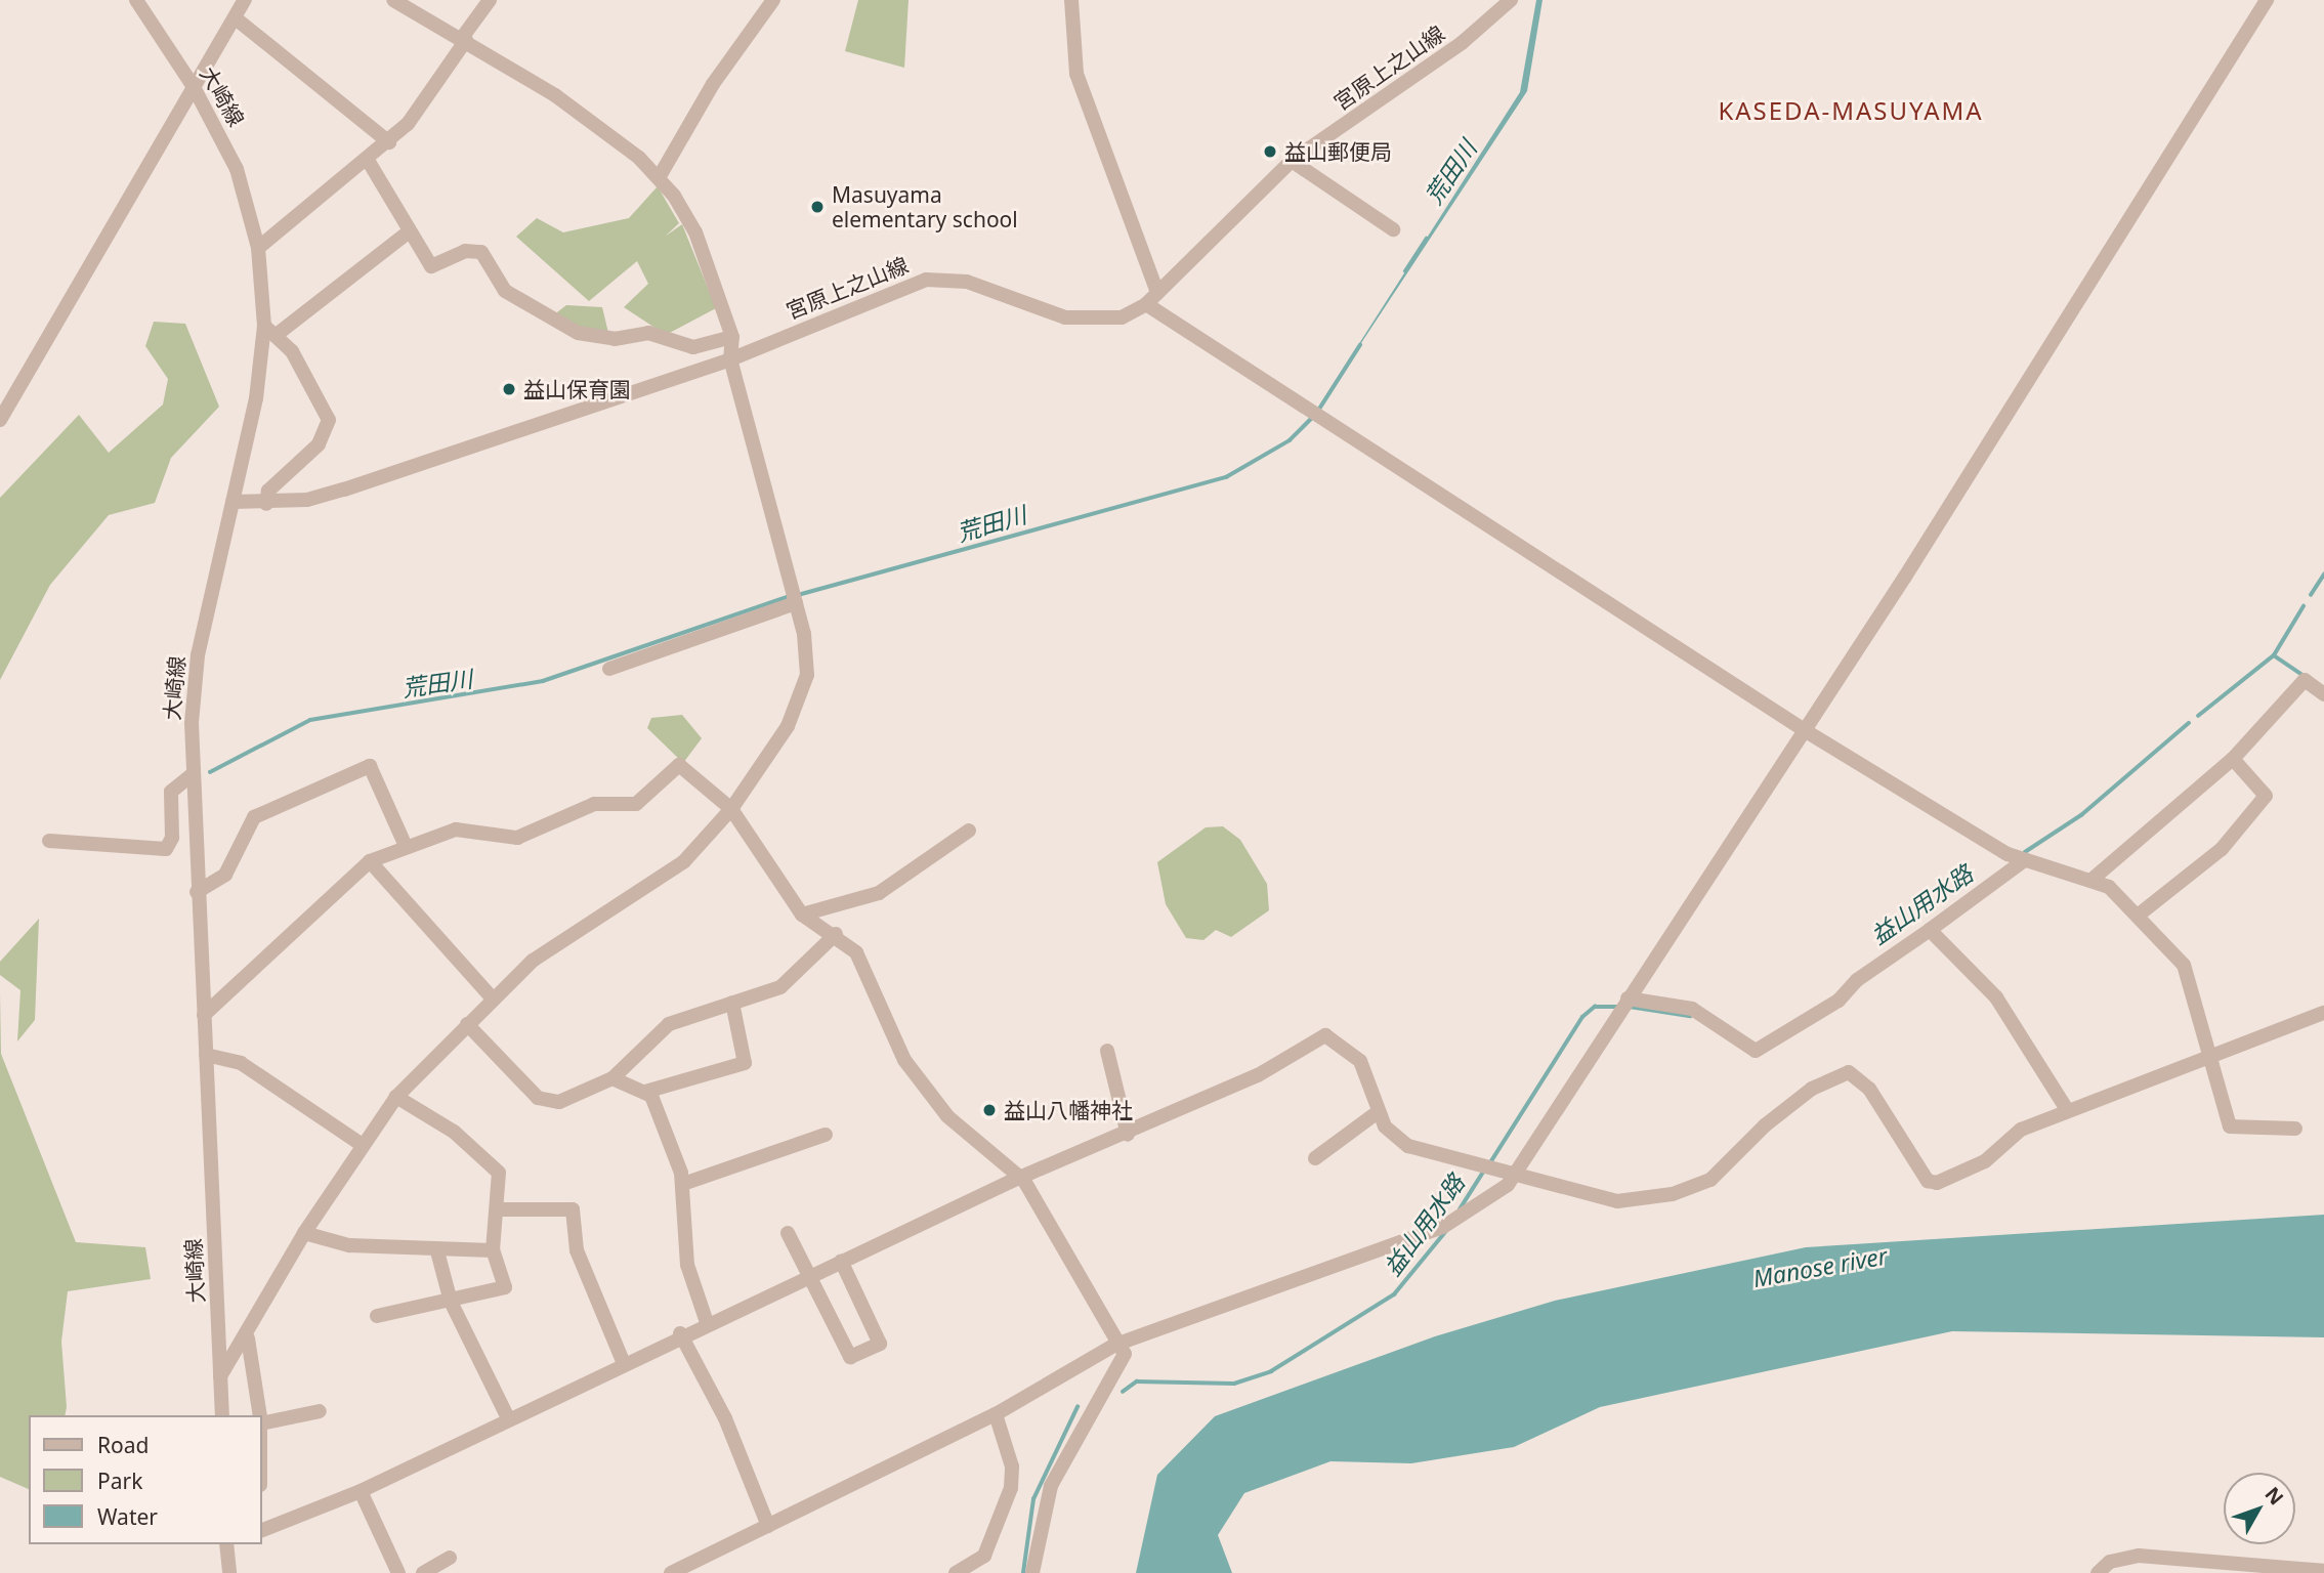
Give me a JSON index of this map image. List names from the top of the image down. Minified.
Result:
{"streets":{"street":["宮原上之山線","大崎線"]},"crossings":[["宮原上之山線","大崎線"]],"districts":["KASEDA-MASUYAMA"],"water":["荒田川","益山用水路","Manose river"],"places":["益山郵便局","Masuyama elementary school","益山保育園","益山八幡神社"],"legend":["Road","Park","Water"],"north":"top right"}
